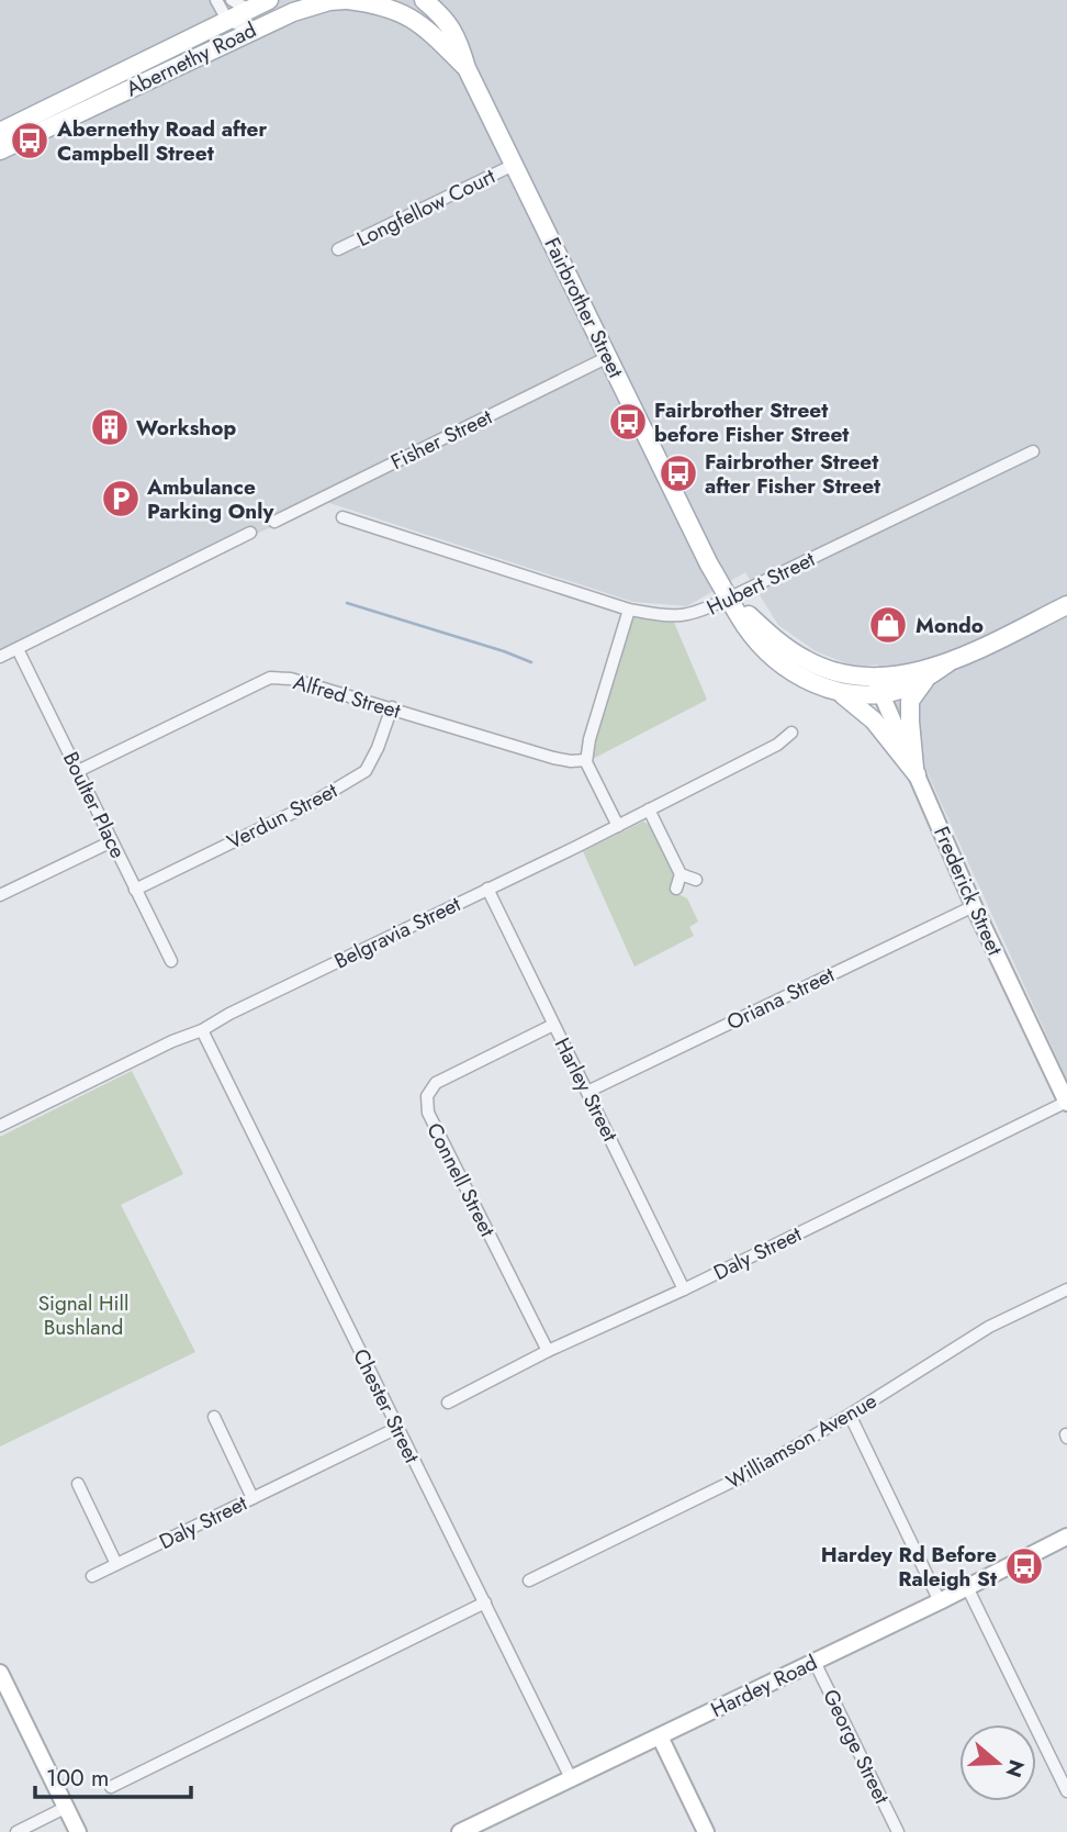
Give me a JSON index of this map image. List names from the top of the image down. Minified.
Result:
{"streets":{"main road":["Abernethy Road","Fairbrother Street","Frederick Street","Hardey Road"],"street":["Longfellow Court","Fisher Street","Hubert Street","Alfred Street","Boulter Place","Verdun Street","Belgravia Street","Oriana Street","Harley Street","Connell Street","Daly Street","Chester Street","Williamson Avenue","George Street"]},"crossings":[["Abernethy Road","Fairbrother Street"],["Longfellow Court","Fairbrother Street"],["Fairbrother Street","Fisher Street"],["Fairbrother Street","Hubert Street"],["Fairbrother Street","Frederick Street"],["Alfred Street","Boulter Place"],["Alfred Street","Verdun Street"],["Boulter Place","Verdun Street"],["Frederick Street","Oriana Street"],["Frederick Street","Daly Street"],["Belgravia Street","Harley Street"],["Belgravia Street","Chester Street"],["Oriana Street","Harley Street"],["Harley Street","Connell Street"],["Harley Street","Daly Street"],["Connell Street","Daly Street"],["Daly Street","Chester Street"],["Chester Street","Hardey Road"],["Hardey Road","George Street"]],"parks":["Signal Hill Bushland"],"places":{"bus stop":["Abernethy Road after Campbell Street","Fairbrother Street before Fisher Street","Fairbrother Street after Fisher Street","Hardey Rd Before Raleigh St"],"building":["Workshop"],"parking":["Ambulance Parking Only"],"shop":["Mondo"]},"scale_bar":"100 m","north":"right"}
